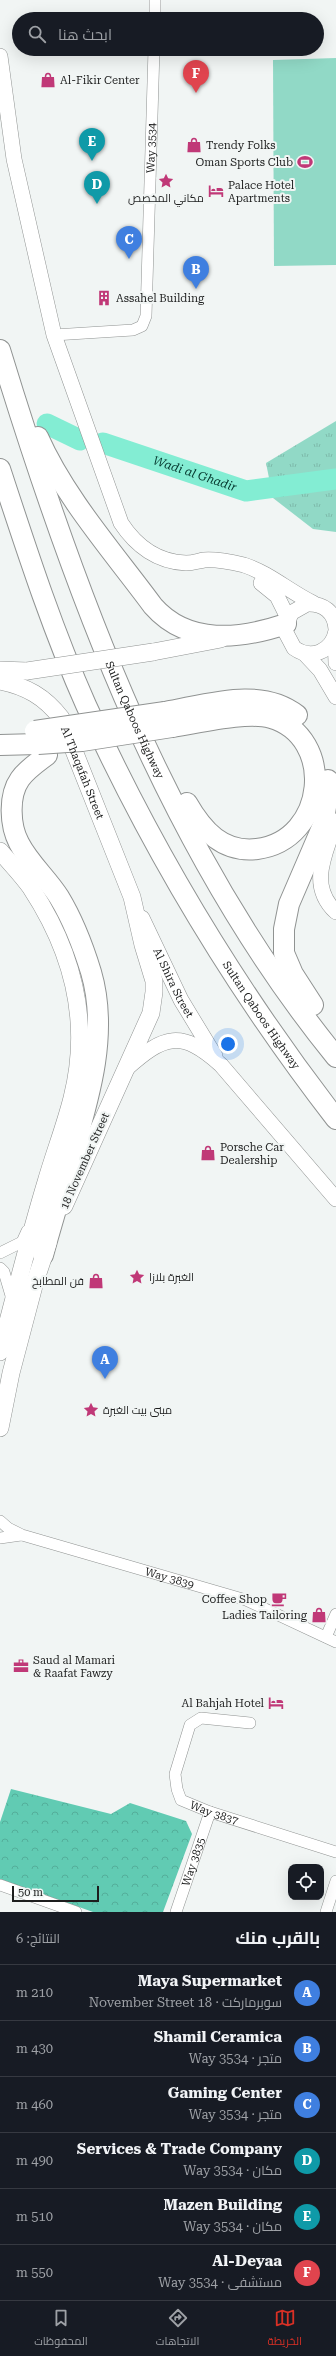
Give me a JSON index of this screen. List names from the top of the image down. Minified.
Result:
{"streets":{"highway":["Sultan Qaboos Highway"],"main road":["Al Thaqafah Street","18 November Street"],"street":["Way 3534","Al Shira Street","Way 3839","Way 3837","Way 3835"]},"crossings":[["Al Thaqafah Street","Al Shira Street"],["Al Thaqafah Street","18 November Street"],["Al Shira Street","18 November Street"],["Way 3837","Way 3835"]],"water":["Wadi al Ghadir"],"places":{"shop":["Al-Fikir Center","Trendy Folks","Porsche Car Dealership","فن المطابخ","Ladies Tailoring"],"sports":["Oman Sports Club"],"place":["مكاني المخصص","الغبرة بلازا","مبنى بيت الغبرة"],"hotel":["Palace Hotel Apartments","Al Bahjah Hotel"],"building":["Assahel Building"],"cafe":["Coffee Shop"],"office":["Saud al Mamari & Raafat Fawzy"]},"scale_bar":"50 m","page":{"search":"ابحث هنا","pins":["F","E","D","C","B","A"],"scale":"50 m","heading":["بالقرب منك","النتائج: 6"],"list":[{"mark":"A","name":"Maya Supermarket","note":"سوبرماركت · 18 November Street","value":"210 m"},{"mark":"B","name":"Shamil Ceramica","note":"متجر · Way 3534","value":"430 m"},{"mark":"C","name":"Gaming Center","note":"متجر · Way 3534","value":"460 m"},{"mark":"D","name":"Services & Trade Company","note":"مكان · Way 3534","value":"490 m"},{"mark":"E","name":"Mazen Building","note":"مكان · Way 3534","value":"510 m"},{"mark":"F","name":"Al-Deyaa","note":"مستشفى · Way 3534","value":"550 m"}],"nav":["الخريطة","الاتجاهات","المحفوظات"]}}
